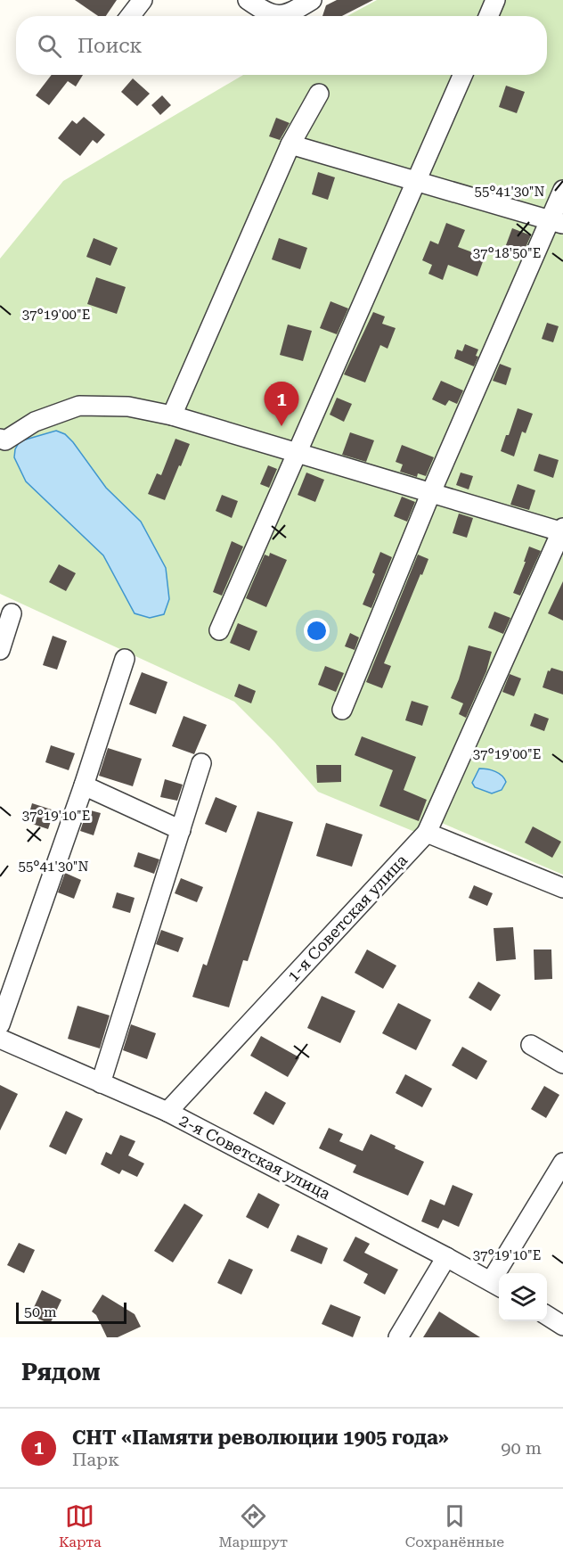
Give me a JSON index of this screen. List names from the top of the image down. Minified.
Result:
{"streets":{"street":["1-я Советская улица","2-я Советская улица"]},"crossings":[["1-я Советская улица","2-я Советская улица"]],"scale_bar":"50 m","page":{"search":"Поиск","pins":"1","scale":"50 m","heading":"Рядом","list":[{"mark":"1","name":"СНТ «Памяти революции 1905 года»","note":"Парк","value":"90 m"}],"nav":["Карта","Маршрут","Сохранённые"]},"coordinates":["55°41'30\"N","37°18'50\"E","37°19'00\"E","37°19'10\"E"]}
